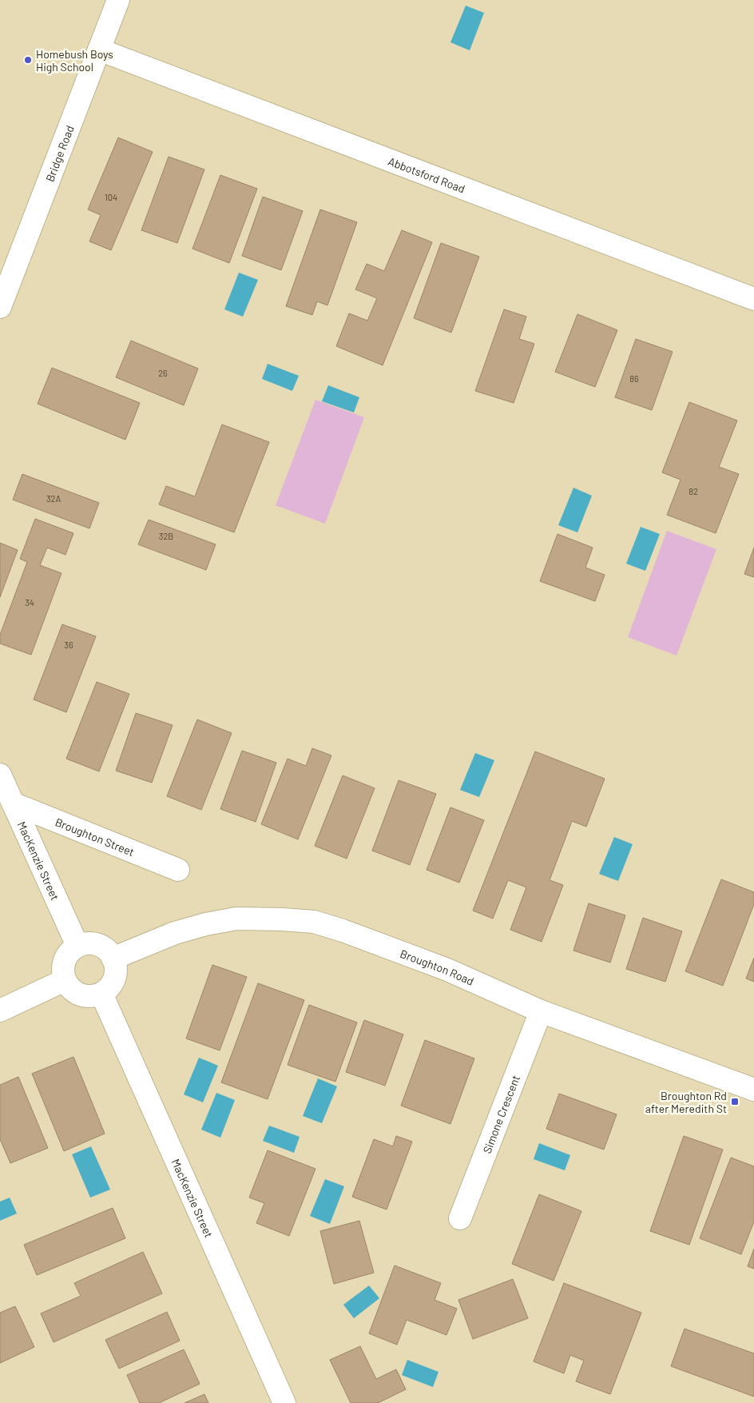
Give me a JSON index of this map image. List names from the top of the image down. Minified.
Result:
{"streets":{"street":["Bridge Road","Abbotsford Road","Broughton Street","MacKenzie Street","Broughton Road","Simone Crescent"]},"crossings":[["Bridge Road","Abbotsford Road"],["Broughton Street","MacKenzie Street"],["MacKenzie Street","Broughton Road"],["Broughton Road","Simone Crescent"]],"places":{"other":["Homebush Boys High School"],"transit":["Broughton Rd after Meredith St"]},"house_numbers":["104","26","86","82","32A","32B","34","36"]}
